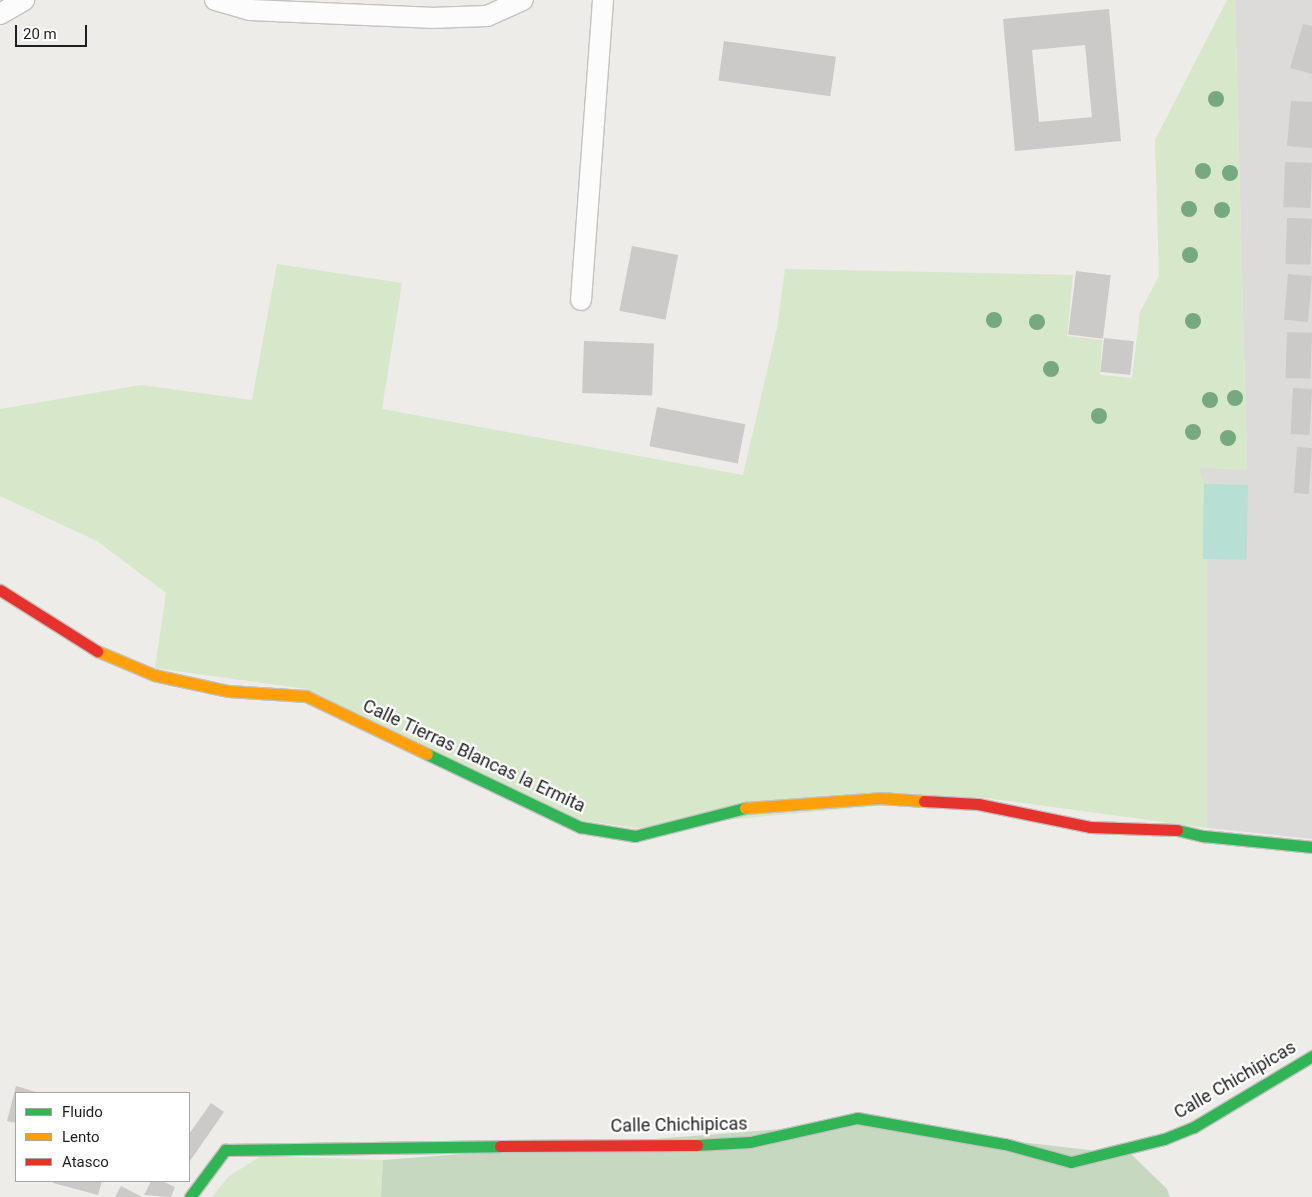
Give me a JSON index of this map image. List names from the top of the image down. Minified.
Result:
{"streets":{"street":["Calle Tierras Blancas la Ermita","Calle Chichipicas"]},"legend":["Fluido","Lento","Atasco"],"scale_bar":"20 m"}
